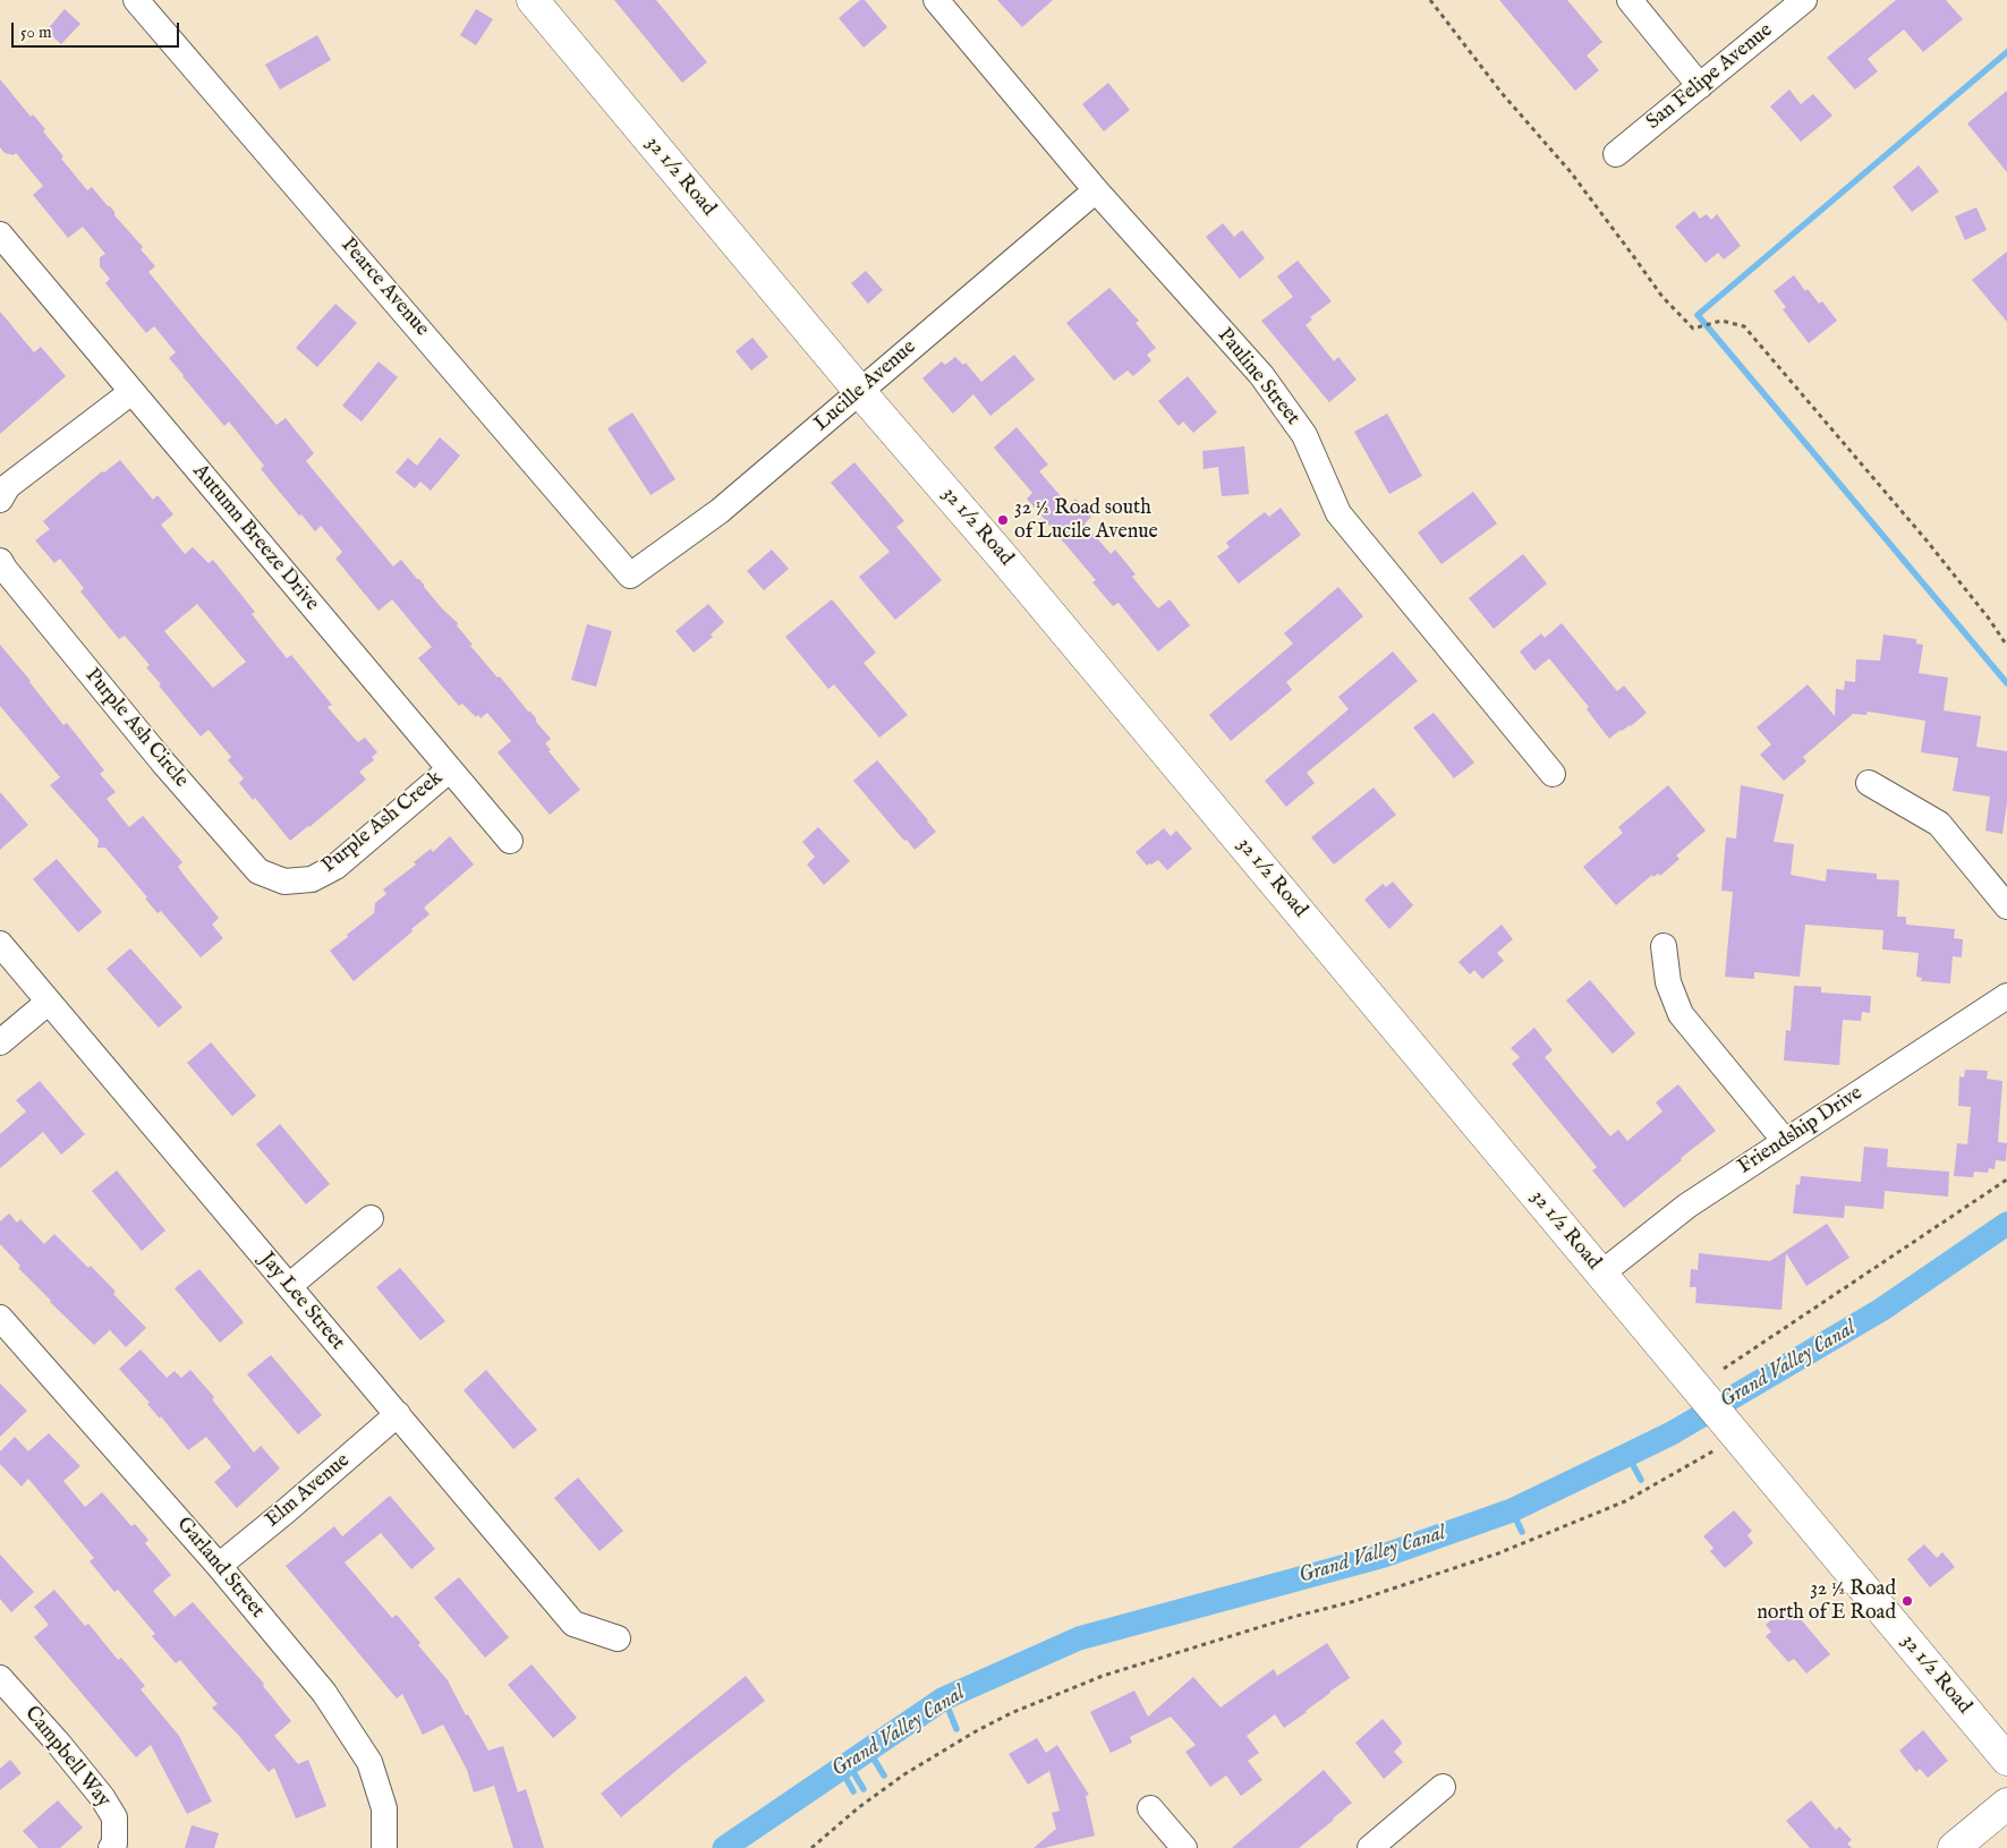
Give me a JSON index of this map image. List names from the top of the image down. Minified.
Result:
{"streets":{"street":["San Felipe Avenue","32 1/2 Road","Pearce Avenue","Pauline Street","Lucille Avenue","Autumn Breeze Drive","Purple Ash Circle","Purple Ash Creek","Friendship Drive","Jay Lee Street","Elm Avenue","Garland Street","Campbell Way"]},"crossings":[["32 1/2 Road","Lucille Avenue"],["32 1/2 Road","Friendship Drive"],["Pearce Avenue","Lucille Avenue"],["Pauline Street","Lucille Avenue"],["Autumn Breeze Drive","Purple Ash Creek"],["Purple Ash Circle","Purple Ash Creek"],["Jay Lee Street","Elm Avenue"],["Elm Avenue","Garland Street"]],"water":["Grand Valley Canal"],"places":["32 ½ Road south of Lucile Avenue","32 ½ Road north of E Road"],"scale_bar":"50 m"}
